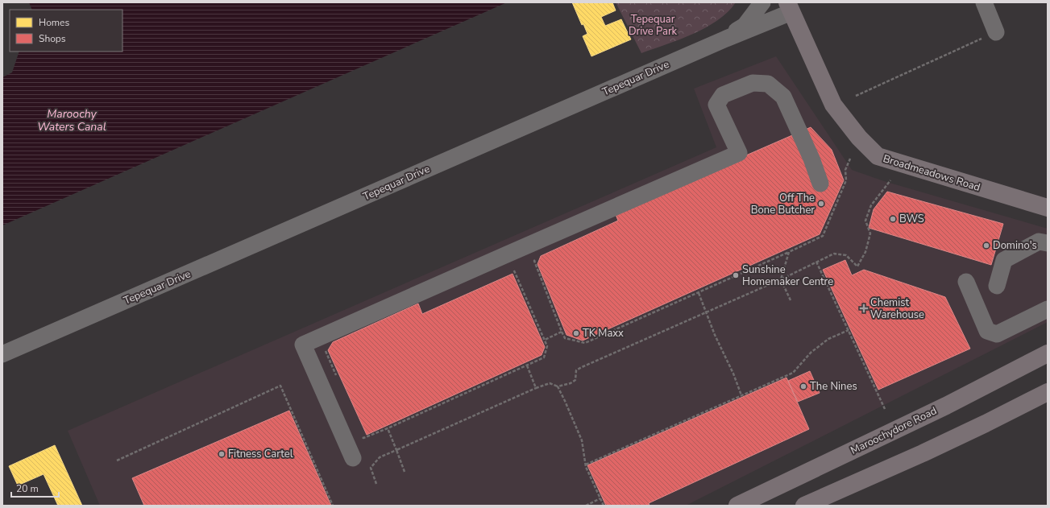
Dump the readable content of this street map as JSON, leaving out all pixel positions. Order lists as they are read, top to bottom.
{
  "streets": {
    "main road": ["Broadmeadows Road", "Maroochydore Road"],
    "street": ["Tepequar Drive"]
  },
  "crossings": [
    ["Tepequar Drive", "Broadmeadows Road"]
  ],
  "water": ["Maroochy Waters Canal"],
  "parks": ["Tepequar Drive Park"],
  "places": {
    "other": [
      "Off The Bone Butcher",
      "BWS",
      "Domino's",
      "Sunshine Homemaker Centre",
      "TK Maxx",
      "The Nines",
      "Fitness Cartel"
    ],
    "health": ["Chemist Warehouse"]
  },
  "legend": ["Homes", "Shops"],
  "scale_bar": "20 m"
}
